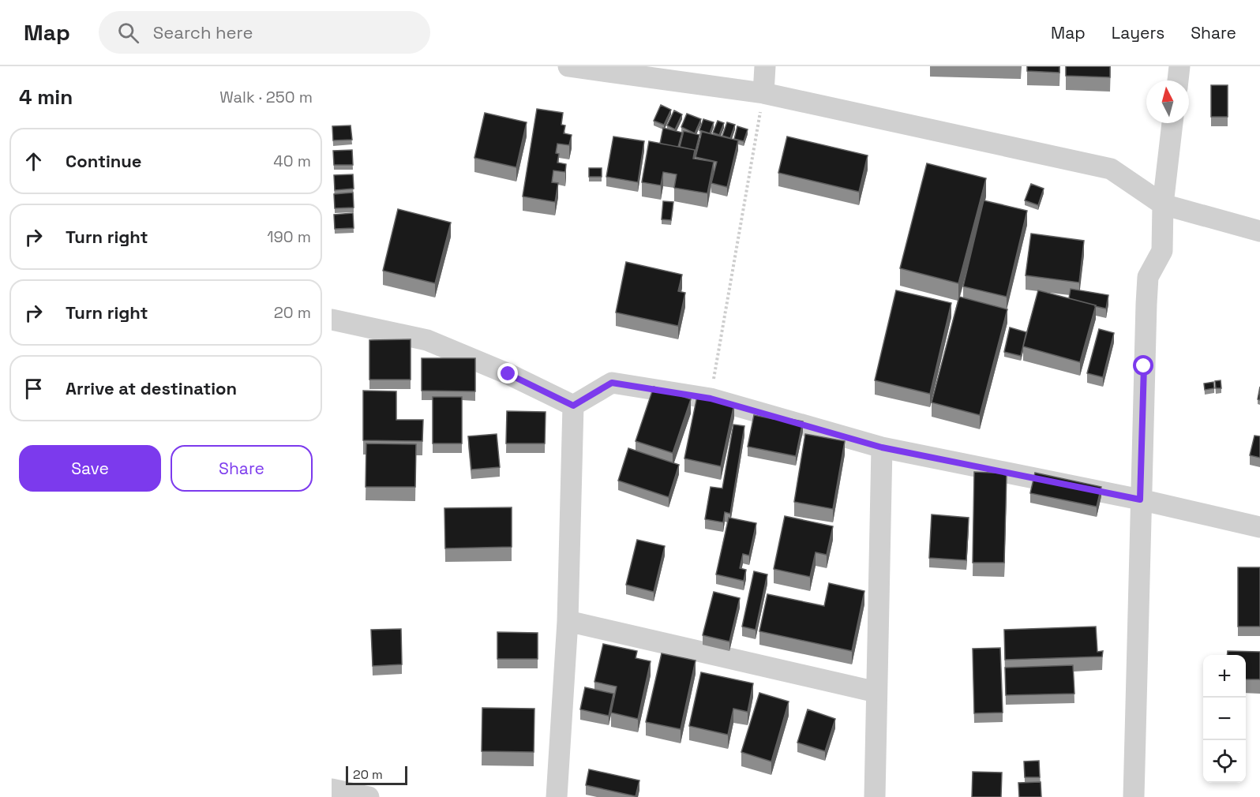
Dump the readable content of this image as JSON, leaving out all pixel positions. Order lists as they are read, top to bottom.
{
  "scale_bar": "20 m",
  "north": "top",
  "page": {
    "header": "Map",
    "search": "Search here",
    "nav": ["Map", "Layers", "Share"],
    "heading": ["4 min", "Walk · 250 m"],
    "list": [
      ["Continue", "40 m"],
      ["Turn right", "190 m"],
      ["Turn right", "20 m"],
      "Arrive at destination"
    ],
    "buttons": ["Save", "Share"],
    "map_buttons": ["+", "−"],
    "scale": "20 m"
  }
}
